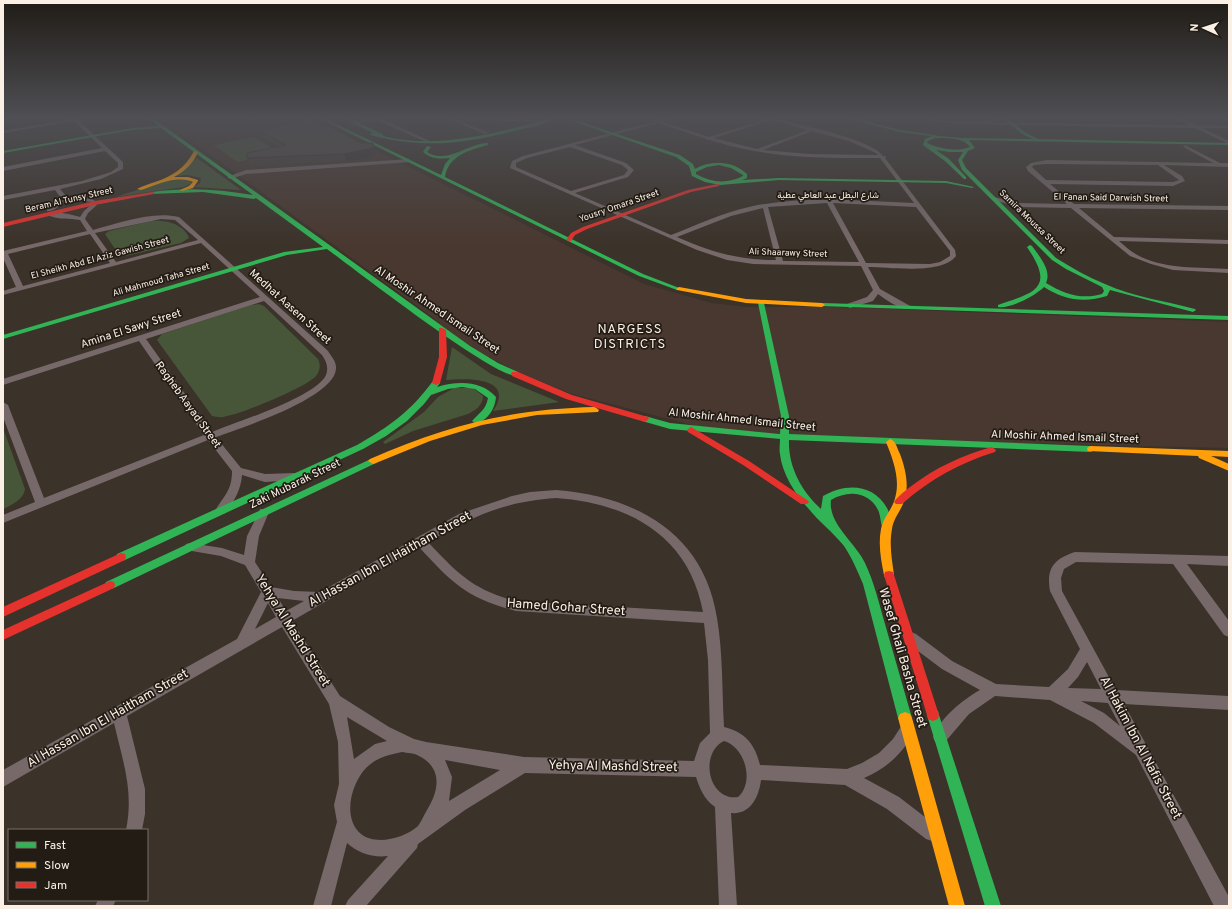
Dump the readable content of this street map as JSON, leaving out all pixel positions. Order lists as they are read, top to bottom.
{
  "streets": {
    "street": [
      "شارع البطل عبد العاطي عطية",
      "El Fanan Said Darwish Street",
      "Beram Al Tunsy Street",
      "Yousry Omara Street",
      "Samira Moussa Street",
      "Ali Shaarawy Street",
      "El Sheikh Abd El Aziz Gawish Street",
      "Ali Mahmoud Taha Street",
      "Medhat Aasem Street",
      "Al Moshir Ahmed Ismail Street",
      "Amina El Sawy Street",
      "Ragheb Aayad Street",
      "Zaki Mubarak Street",
      "Al Hassan Ibn El Haitham Street",
      "Hamed Gohar Street",
      "Yehya Al Mashd Street",
      "Wasef Ghali Basha Street",
      "Al Hakim Ibn Al Nafis Street"
    ]
  },
  "crossings": [
    ["شارع البطل عبد العاطي عطية", "Ali Shaarawy Street"],
    ["El Fanan Said Darwish Street", "Samira Moussa Street"],
    ["Beram Al Tunsy Street", "Al Moshir Ahmed Ismail Street"],
    ["Yousry Omara Street", "Ali Shaarawy Street"],
    ["El Sheikh Abd El Aziz Gawish Street", "Medhat Aasem Street"],
    ["Ali Mahmoud Taha Street", "Medhat Aasem Street"],
    ["Ali Mahmoud Taha Street", "Al Moshir Ahmed Ismail Street"],
    ["Medhat Aasem Street", "Amina El Sawy Street"],
    ["Medhat Aasem Street", "Ragheb Aayad Street"],
    ["Al Moshir Ahmed Ismail Street", "Zaki Mubarak Street"],
    ["Al Moshir Ahmed Ismail Street", "Wasef Ghali Basha Street"],
    ["Amina El Sawy Street", "Ragheb Aayad Street"],
    ["Zaki Mubarak Street", "Yehya Al Mashd Street"],
    ["Al Hassan Ibn El Haitham Street", "Hamed Gohar Street"],
    ["Al Hassan Ibn El Haitham Street", "Yehya Al Mashd Street"]
  ],
  "districts": ["NARGESS DISTRICTS"],
  "legend": ["Fast", "Slow", "Jam"],
  "north": "left"
}
